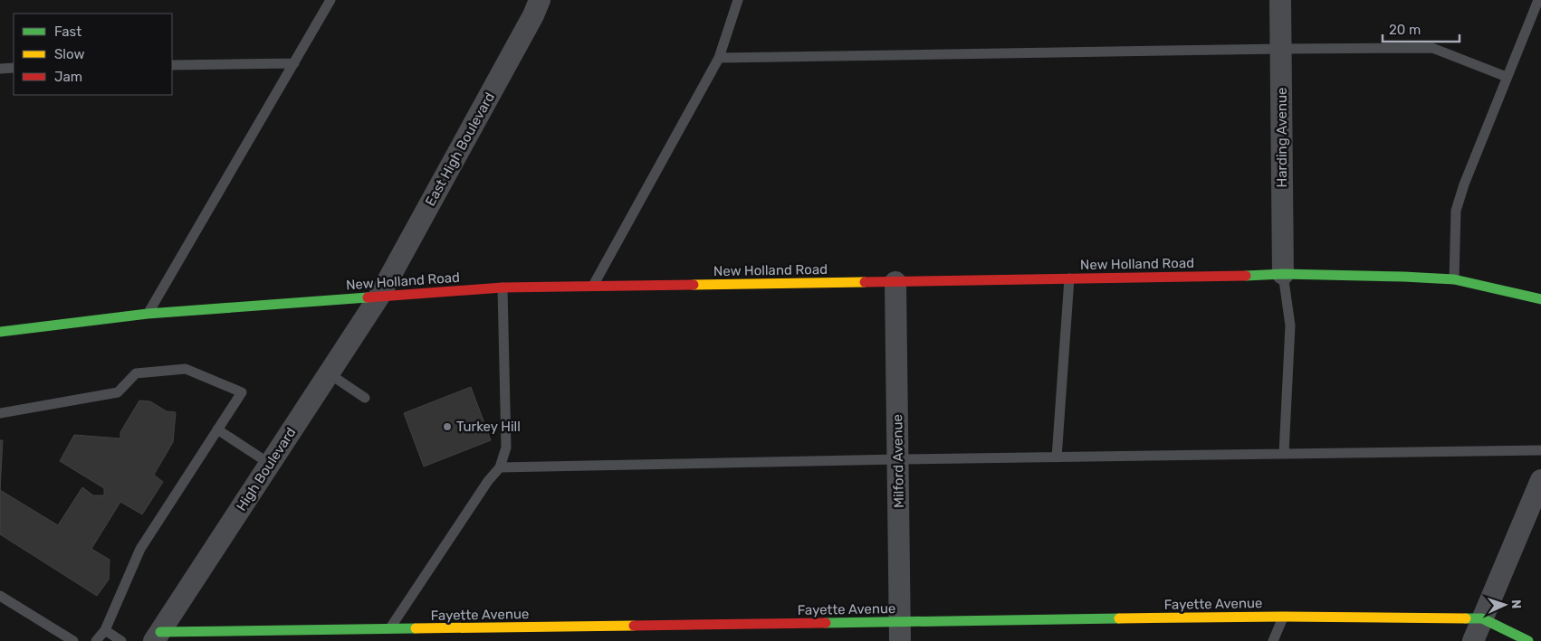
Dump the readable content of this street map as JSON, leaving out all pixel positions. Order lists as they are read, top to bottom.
{
  "streets": {
    "main road": ["New Holland Road", "Fayette Avenue"],
    "street": [
      "Harding Avenue",
      "East High Boulevard",
      "Milford Avenue",
      "High Boulevard"
    ]
  },
  "crossings": [
    ["Harding Avenue", "New Holland Road"],
    ["East High Boulevard", "New Holland Road"],
    ["East High Boulevard", "High Boulevard"],
    ["New Holland Road", "Milford Avenue"],
    ["New Holland Road", "High Boulevard"],
    ["Milford Avenue", "Fayette Avenue"],
    ["High Boulevard", "Fayette Avenue"]
  ],
  "places": ["Turkey Hill"],
  "legend": ["Fast", "Slow", "Jam"],
  "scale_bar": "20 m",
  "north": "right"
}
